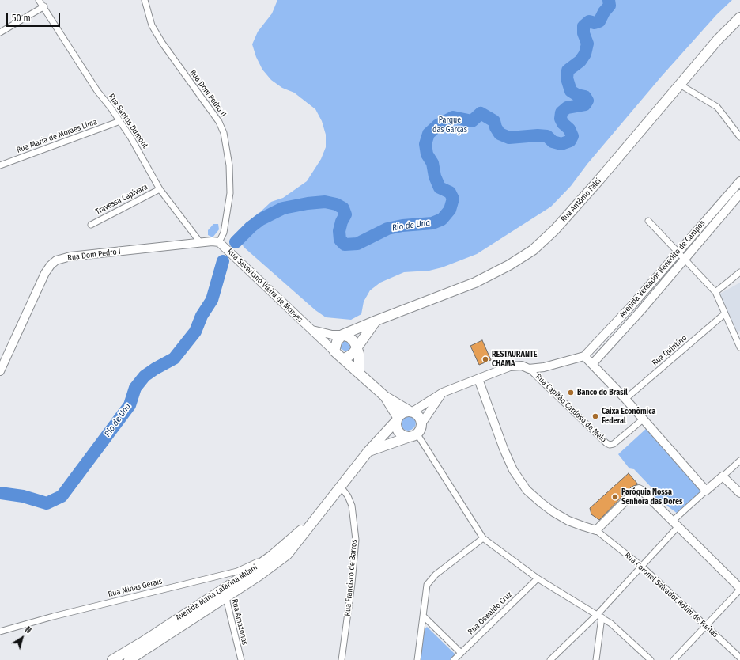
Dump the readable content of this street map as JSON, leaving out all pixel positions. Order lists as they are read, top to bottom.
{
  "streets": {
    "main road": [
      "Rua Antônio Falci",
      "Rua Dom Pedro I",
      "Avenida Vereador Benedito de Campos",
      "Rua Severiano Vieira de Moraes",
      "Avenida Maria Lafarina Milani",
      "Rua Coronel Salvador Rolim de Freitas"
    ],
    "street": [
      "Rua Dom Pedro II",
      "Rua Santos Dumont",
      "Rua Maria de Moraes Lima",
      "Travessa Capivara",
      "Rua Quintino",
      "Rua Capitão Cardoso de Melo",
      "Rua Francisco de Barros",
      "Rua Minas Gerais",
      "Rua Oswaldo Cruz",
      "Rua Amazonas"
    ]
  },
  "crossings": [
    ["Rua Dom Pedro II", "Rua Dom Pedro I"],
    ["Rua Dom Pedro II", "Rua Severiano Vieira de Moraes"],
    ["Rua Santos Dumont", "Rua Maria de Moraes Lima"],
    ["Rua Santos Dumont", "Travessa Capivara"],
    ["Rua Santos Dumont", "Rua Dom Pedro I"],
    ["Rua Antônio Falci", "Rua Severiano Vieira de Moraes"],
    ["Rua Dom Pedro I", "Rua Severiano Vieira de Moraes"],
    ["Rua Francisco de Barros", "Avenida Maria Lafarina Milani"],
    ["Rua Minas Gerais", "Avenida Maria Lafarina Milani"],
    ["Avenida Maria Lafarina Milani", "Rua Amazonas"]
  ],
  "water": ["Rio de Una"],
  "parks": ["Parque das Garças"],
  "places": [
    "RESTAURANTE CHAMA",
    "Banco do Brasil",
    "Caixa Econômica Federal",
    "Paróquia Nossa Senhora das Dores"
  ],
  "scale_bar": "50 m",
  "north": "top right"
}
